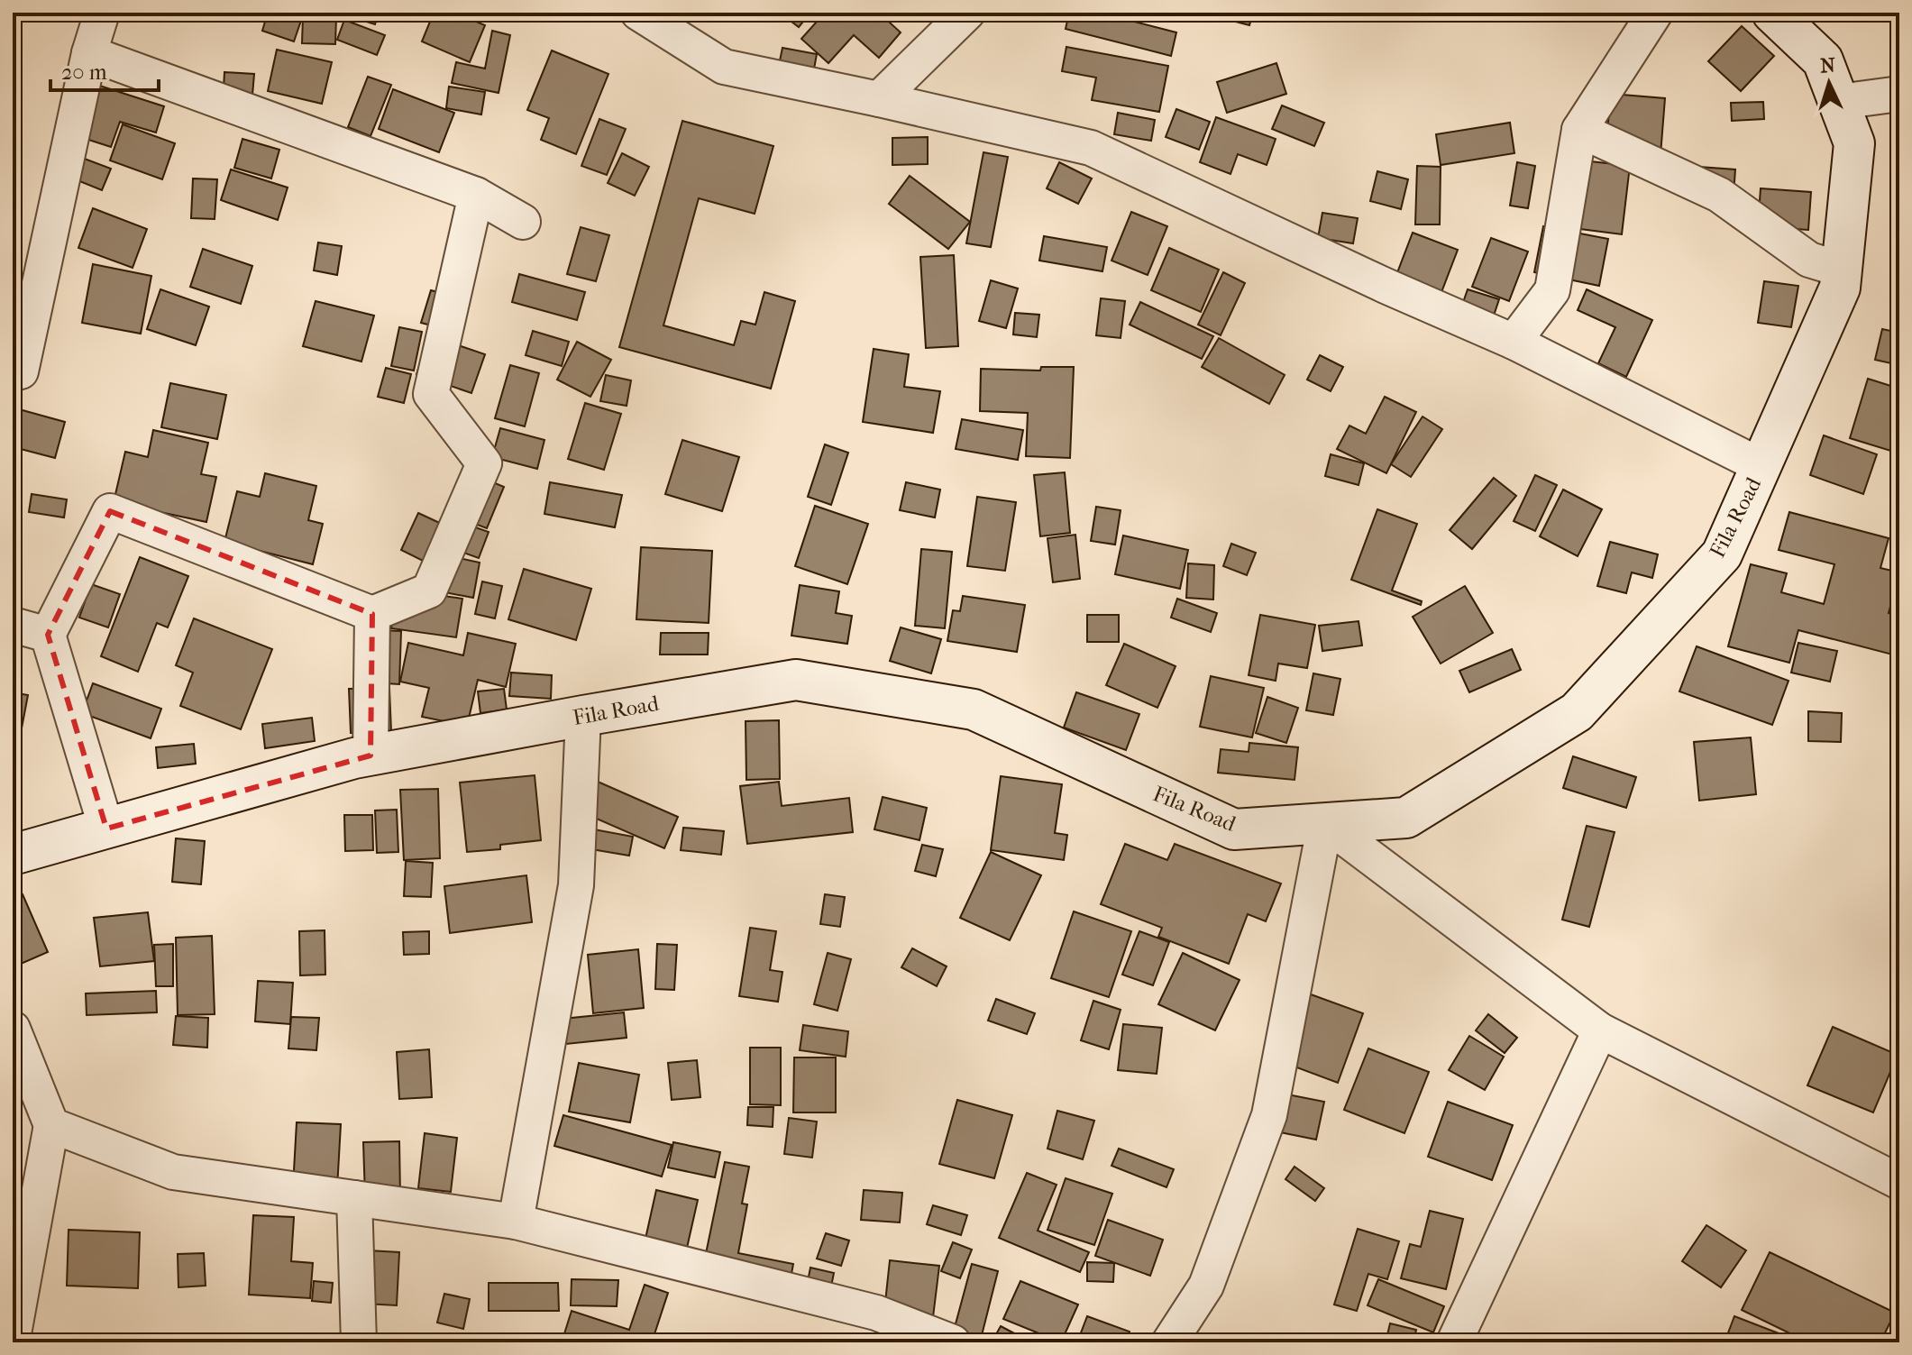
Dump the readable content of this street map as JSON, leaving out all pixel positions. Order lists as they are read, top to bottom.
{
  "streets": {
    "street": ["Fila Road"]
  },
  "scale_bar": "20 m",
  "north": "top"
}
